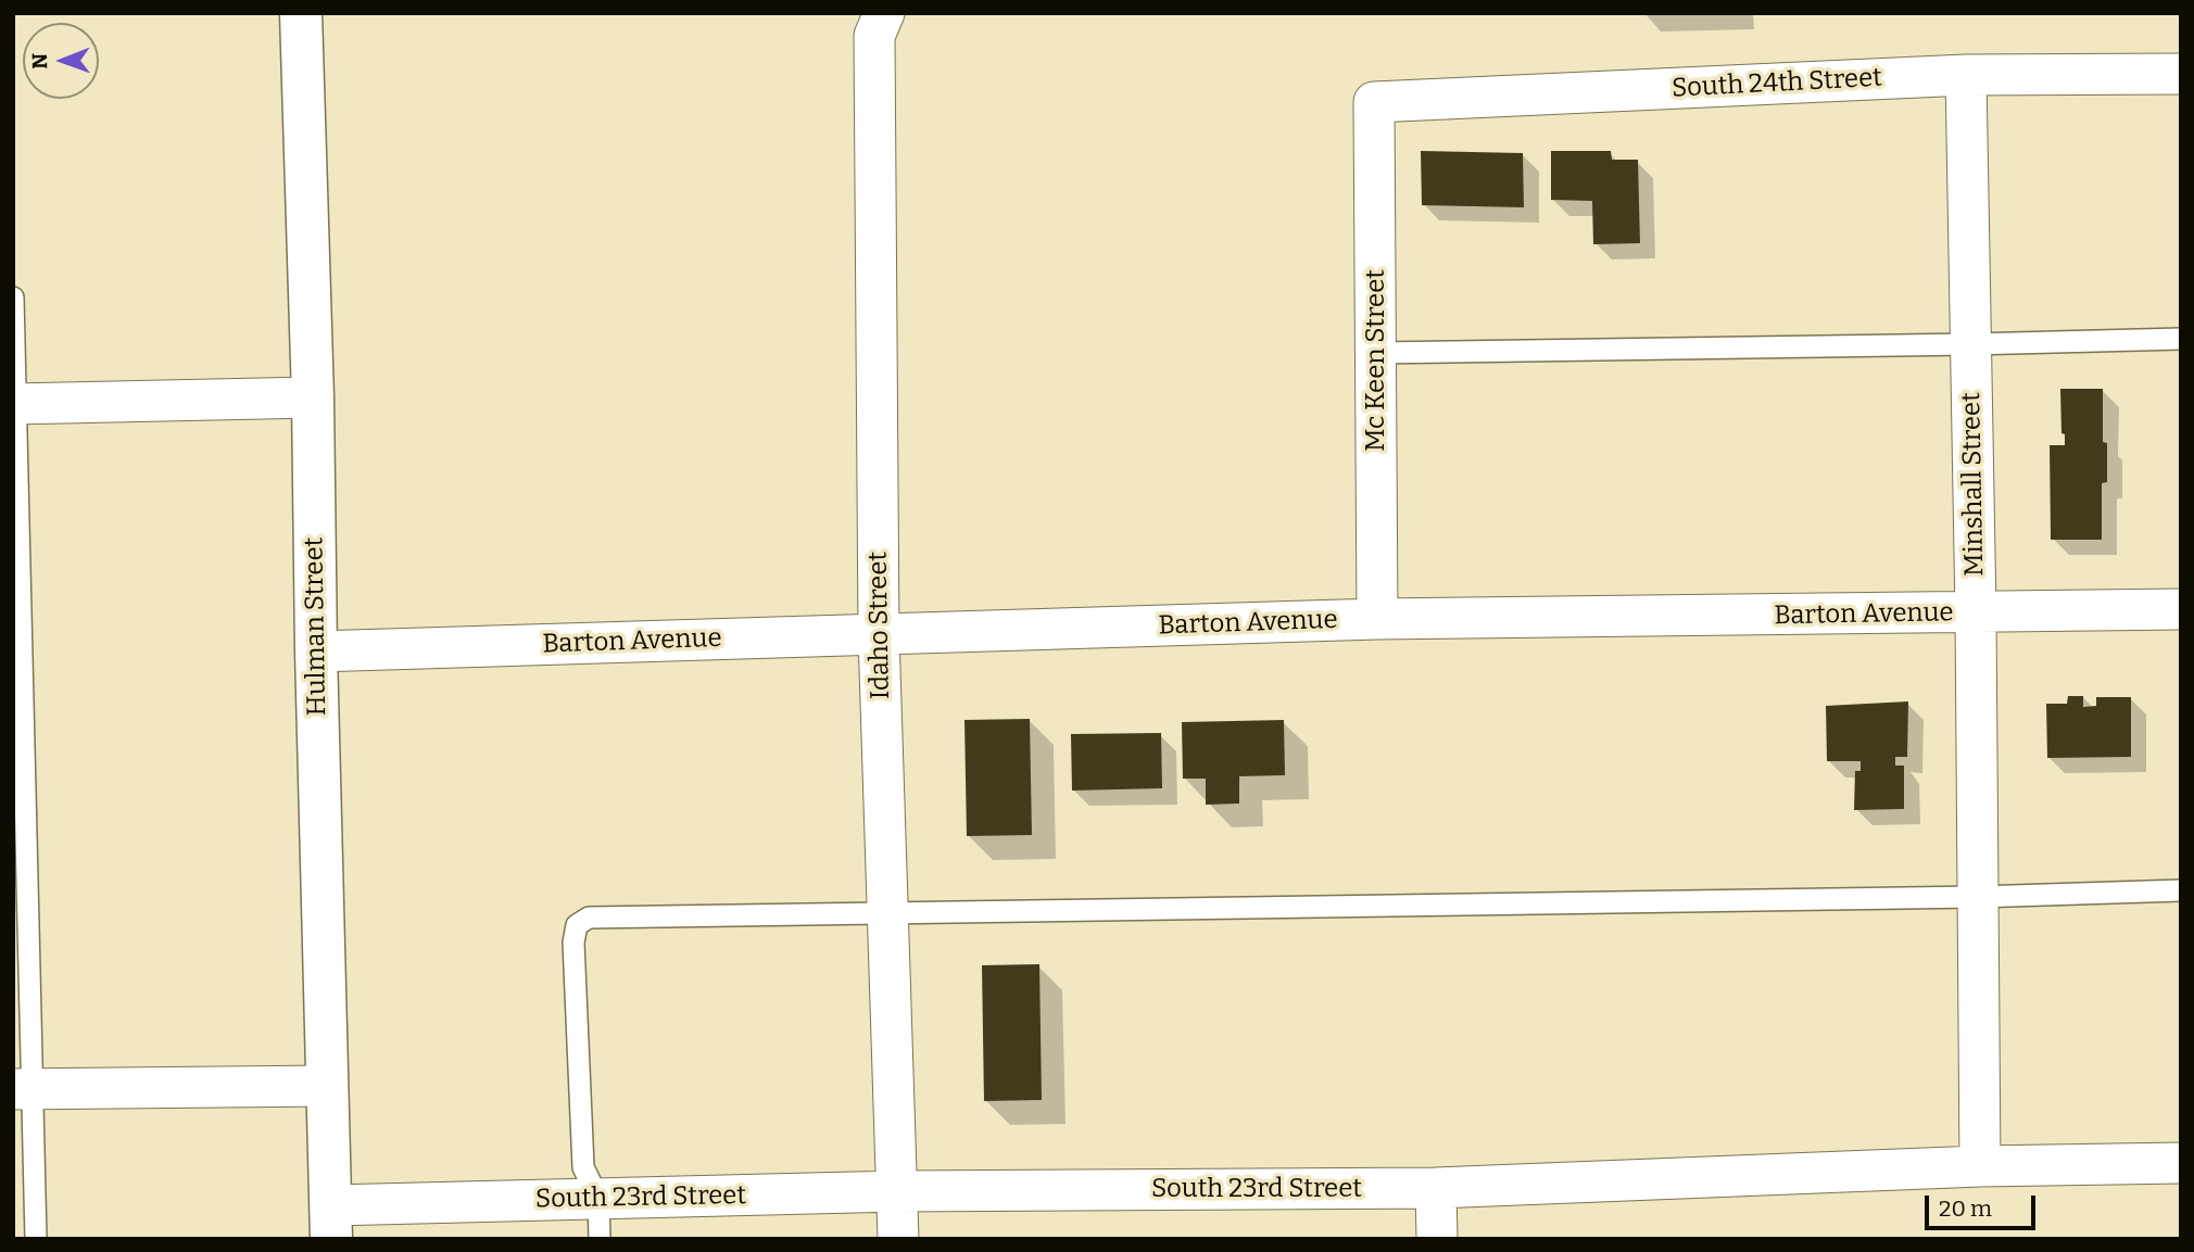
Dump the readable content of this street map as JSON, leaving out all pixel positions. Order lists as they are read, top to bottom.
{
  "streets": {
    "street": [
      "South 24th Street",
      "Mc Keen Street",
      "Minshall Street",
      "Barton Avenue",
      "Idaho Street",
      "Hulman Street",
      "South 23rd Street"
    ]
  },
  "crossings": [
    ["South 24th Street", "Mc Keen Street"],
    ["South 24th Street", "Minshall Street"],
    ["Mc Keen Street", "Barton Avenue"],
    ["Minshall Street", "Barton Avenue"],
    ["Minshall Street", "South 23rd Street"],
    ["Barton Avenue", "Idaho Street"],
    ["Barton Avenue", "Hulman Street"],
    ["Idaho Street", "South 23rd Street"],
    ["Hulman Street", "South 23rd Street"]
  ],
  "scale_bar": "20 m",
  "north": "left"
}
